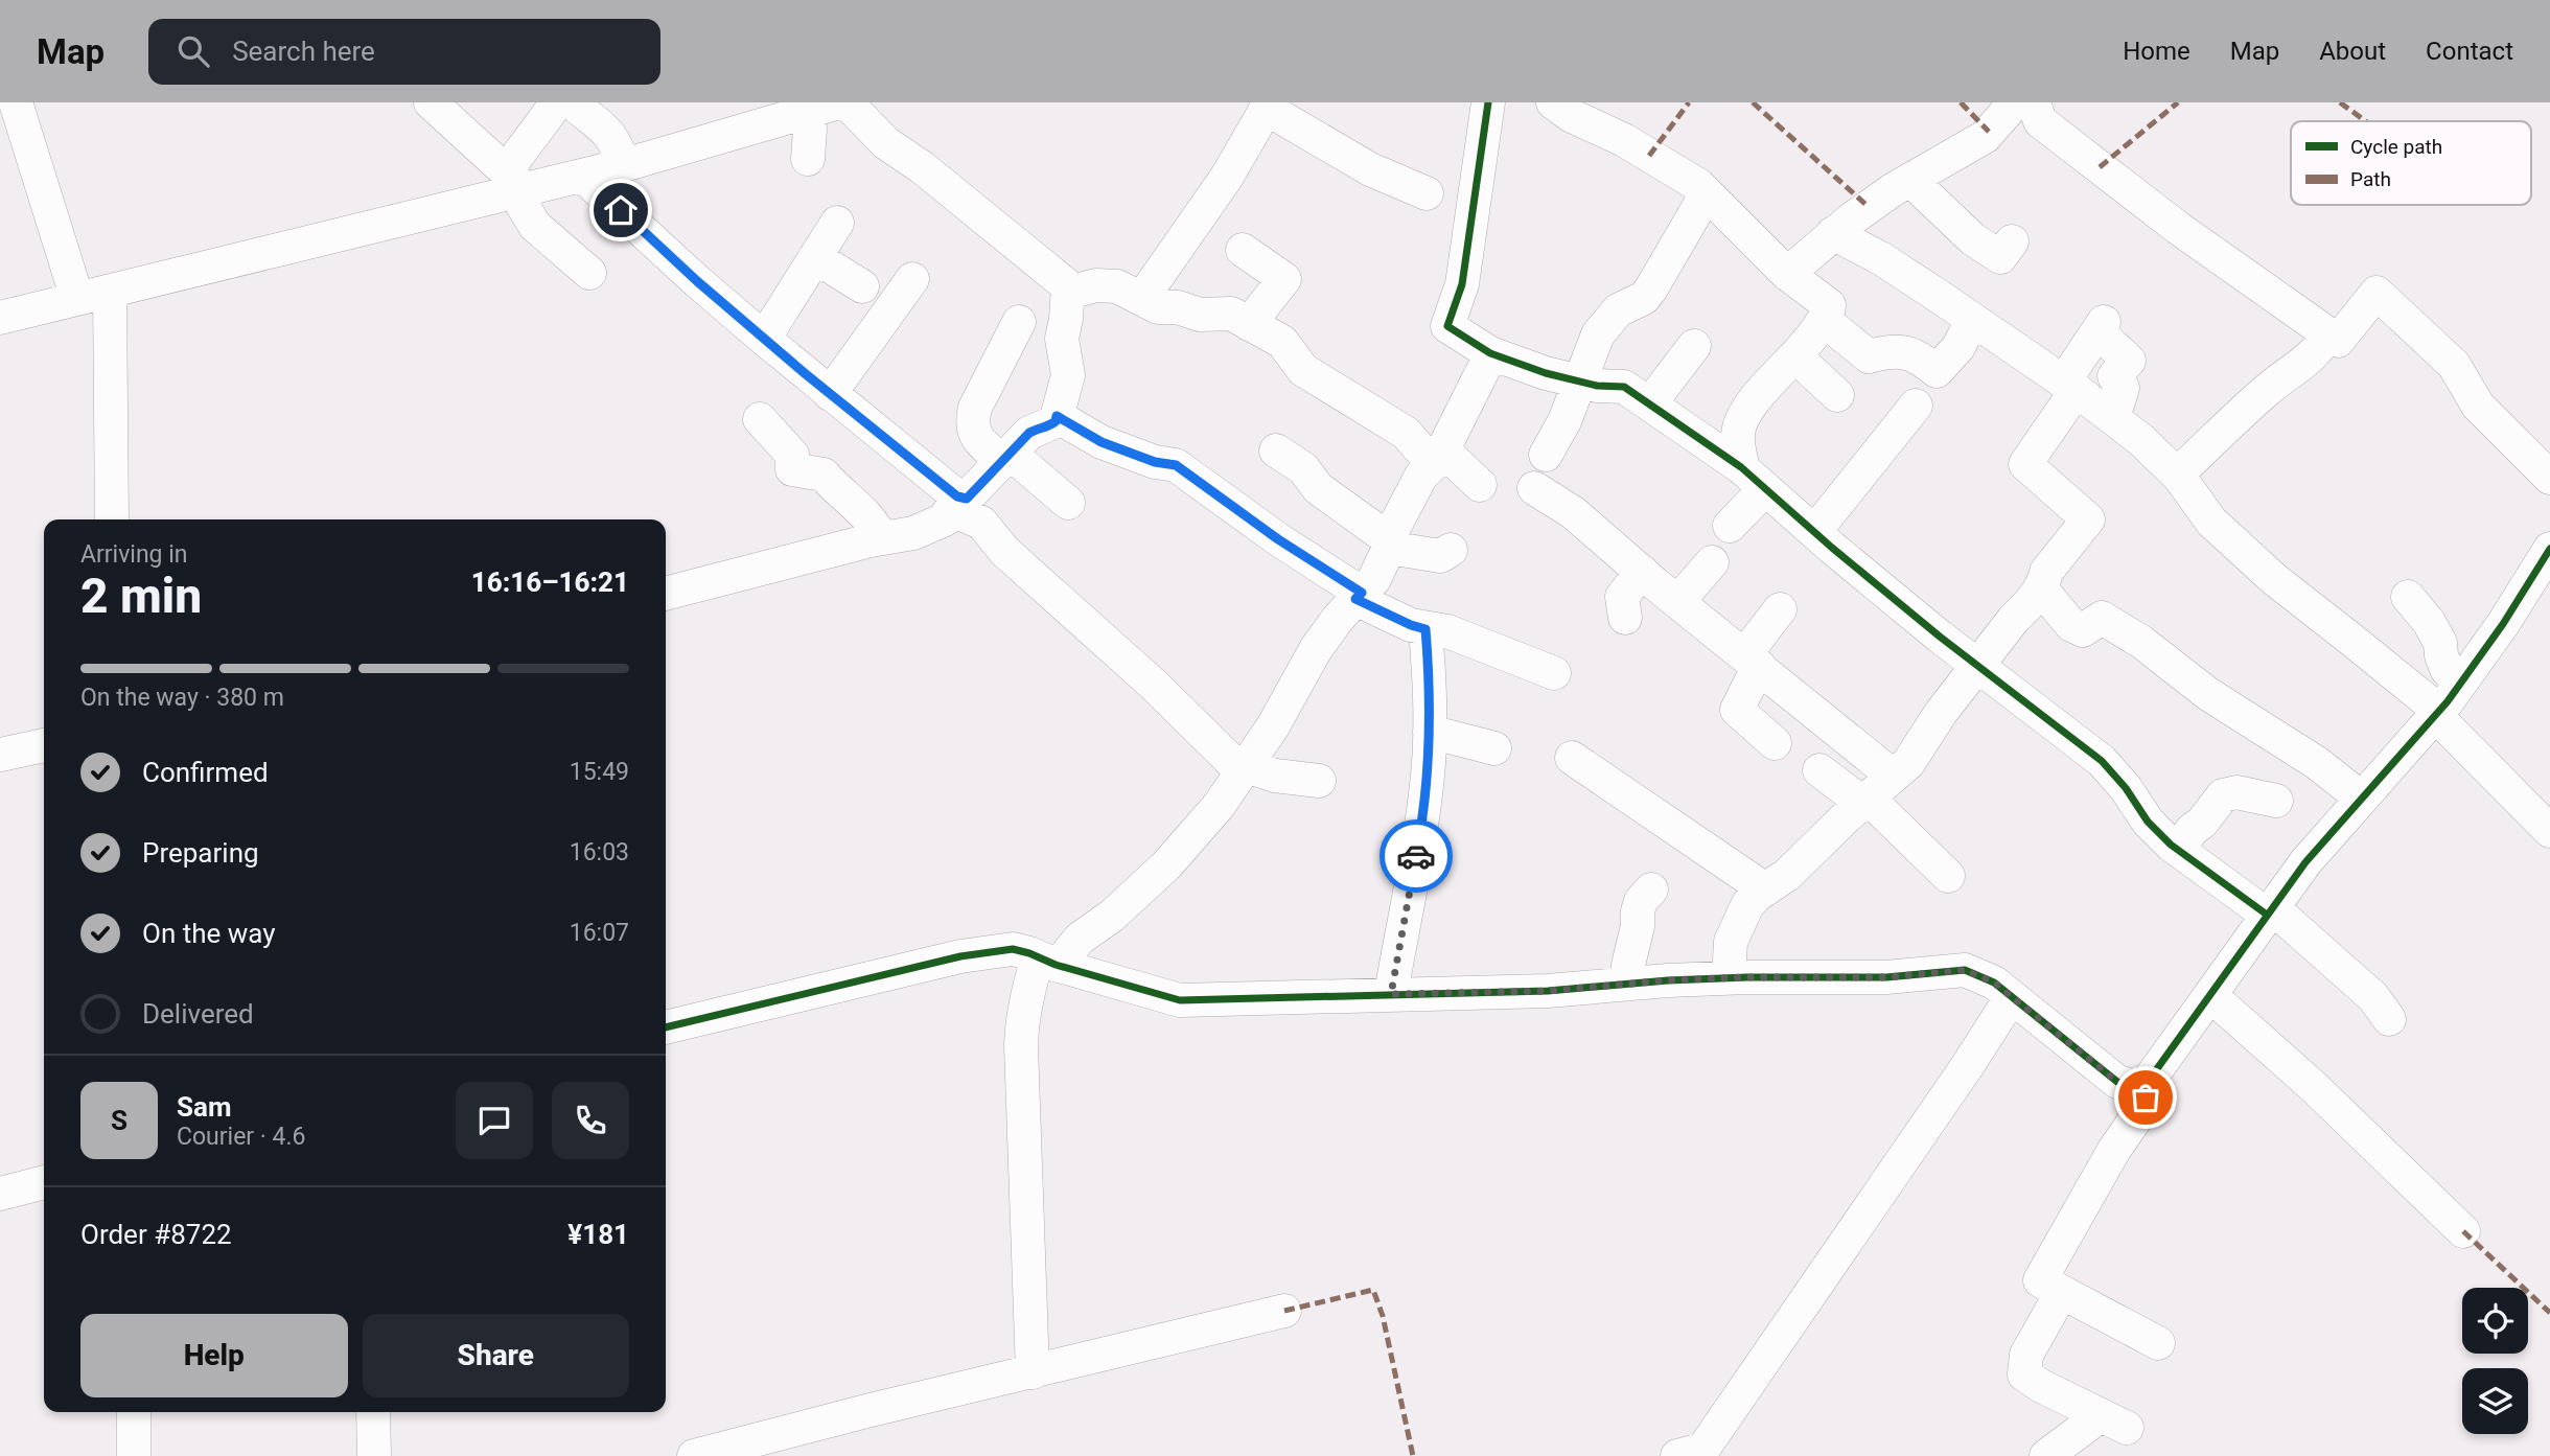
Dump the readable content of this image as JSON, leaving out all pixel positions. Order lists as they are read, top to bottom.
{
  "legend": ["Cycle path", "Path"],
  "page": {
    "header": "Map",
    "search": "Search here",
    "nav": [
      "Home",
      "Map",
      "About",
      "Contact"
    ],
    "heading": ["2 min", "Arriving in", "16:16–16:21"],
    "panel": [
      "Sam",
      "Courier · 4.6",
      "Order #8722",
      "¥181"
    ],
    "bar": "On the way · 380 m",
    "list": [
      ["Confirmed", "15:49"],
      ["Preparing", "16:03"],
      ["On the way", "16:07"],
      "Delivered"
    ],
    "round": "S",
    "buttons": ["Help", "Share"]
  }
}
